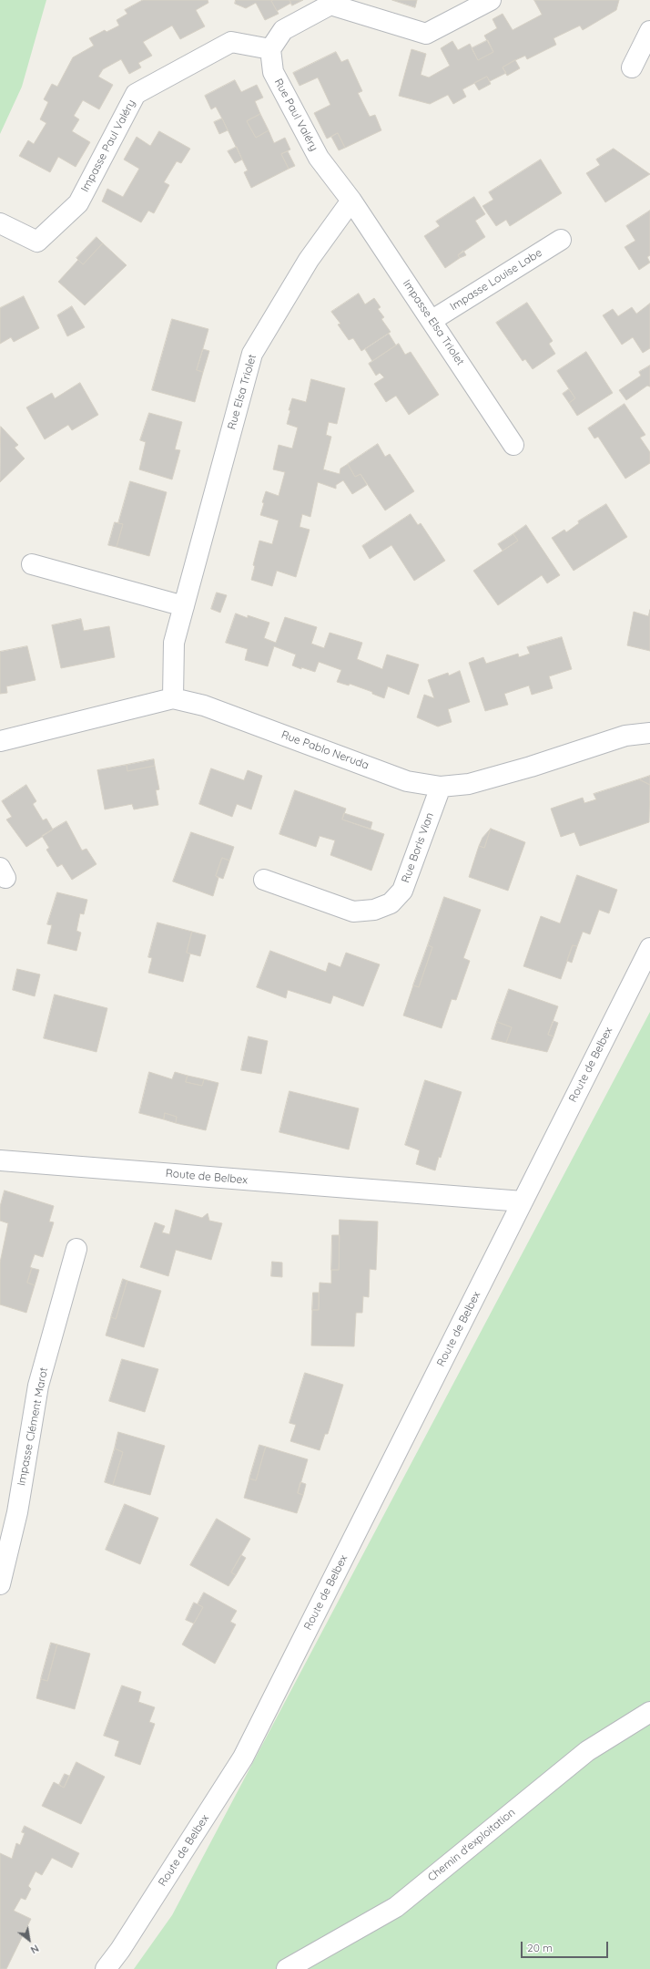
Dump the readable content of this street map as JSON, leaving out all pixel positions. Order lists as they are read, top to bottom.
{
  "streets": {
    "street": [
      "Rue Paul Valéry",
      "Impasse Paul Valéry",
      "Impasse Louise Labe",
      "Impasse Elsa Triolet",
      "Rue Elsa Triolet",
      "Rue Pablo Neruda",
      "Rue Boris Vian",
      "Route de Belbex",
      "Impasse Clément Marot",
      "Chemin d'exploitation"
    ]
  },
  "crossings": [
    ["Rue Paul Valéry", "Impasse Paul Valéry"],
    ["Rue Paul Valéry", "Impasse Elsa Triolet"],
    ["Rue Paul Valéry", "Rue Elsa Triolet"],
    ["Impasse Louise Labe", "Impasse Elsa Triolet"],
    ["Impasse Elsa Triolet", "Rue Elsa Triolet"],
    ["Rue Elsa Triolet", "Rue Pablo Neruda"],
    ["Rue Pablo Neruda", "Rue Boris Vian"]
  ],
  "scale_bar": "20 m",
  "north": "bottom right"
}
